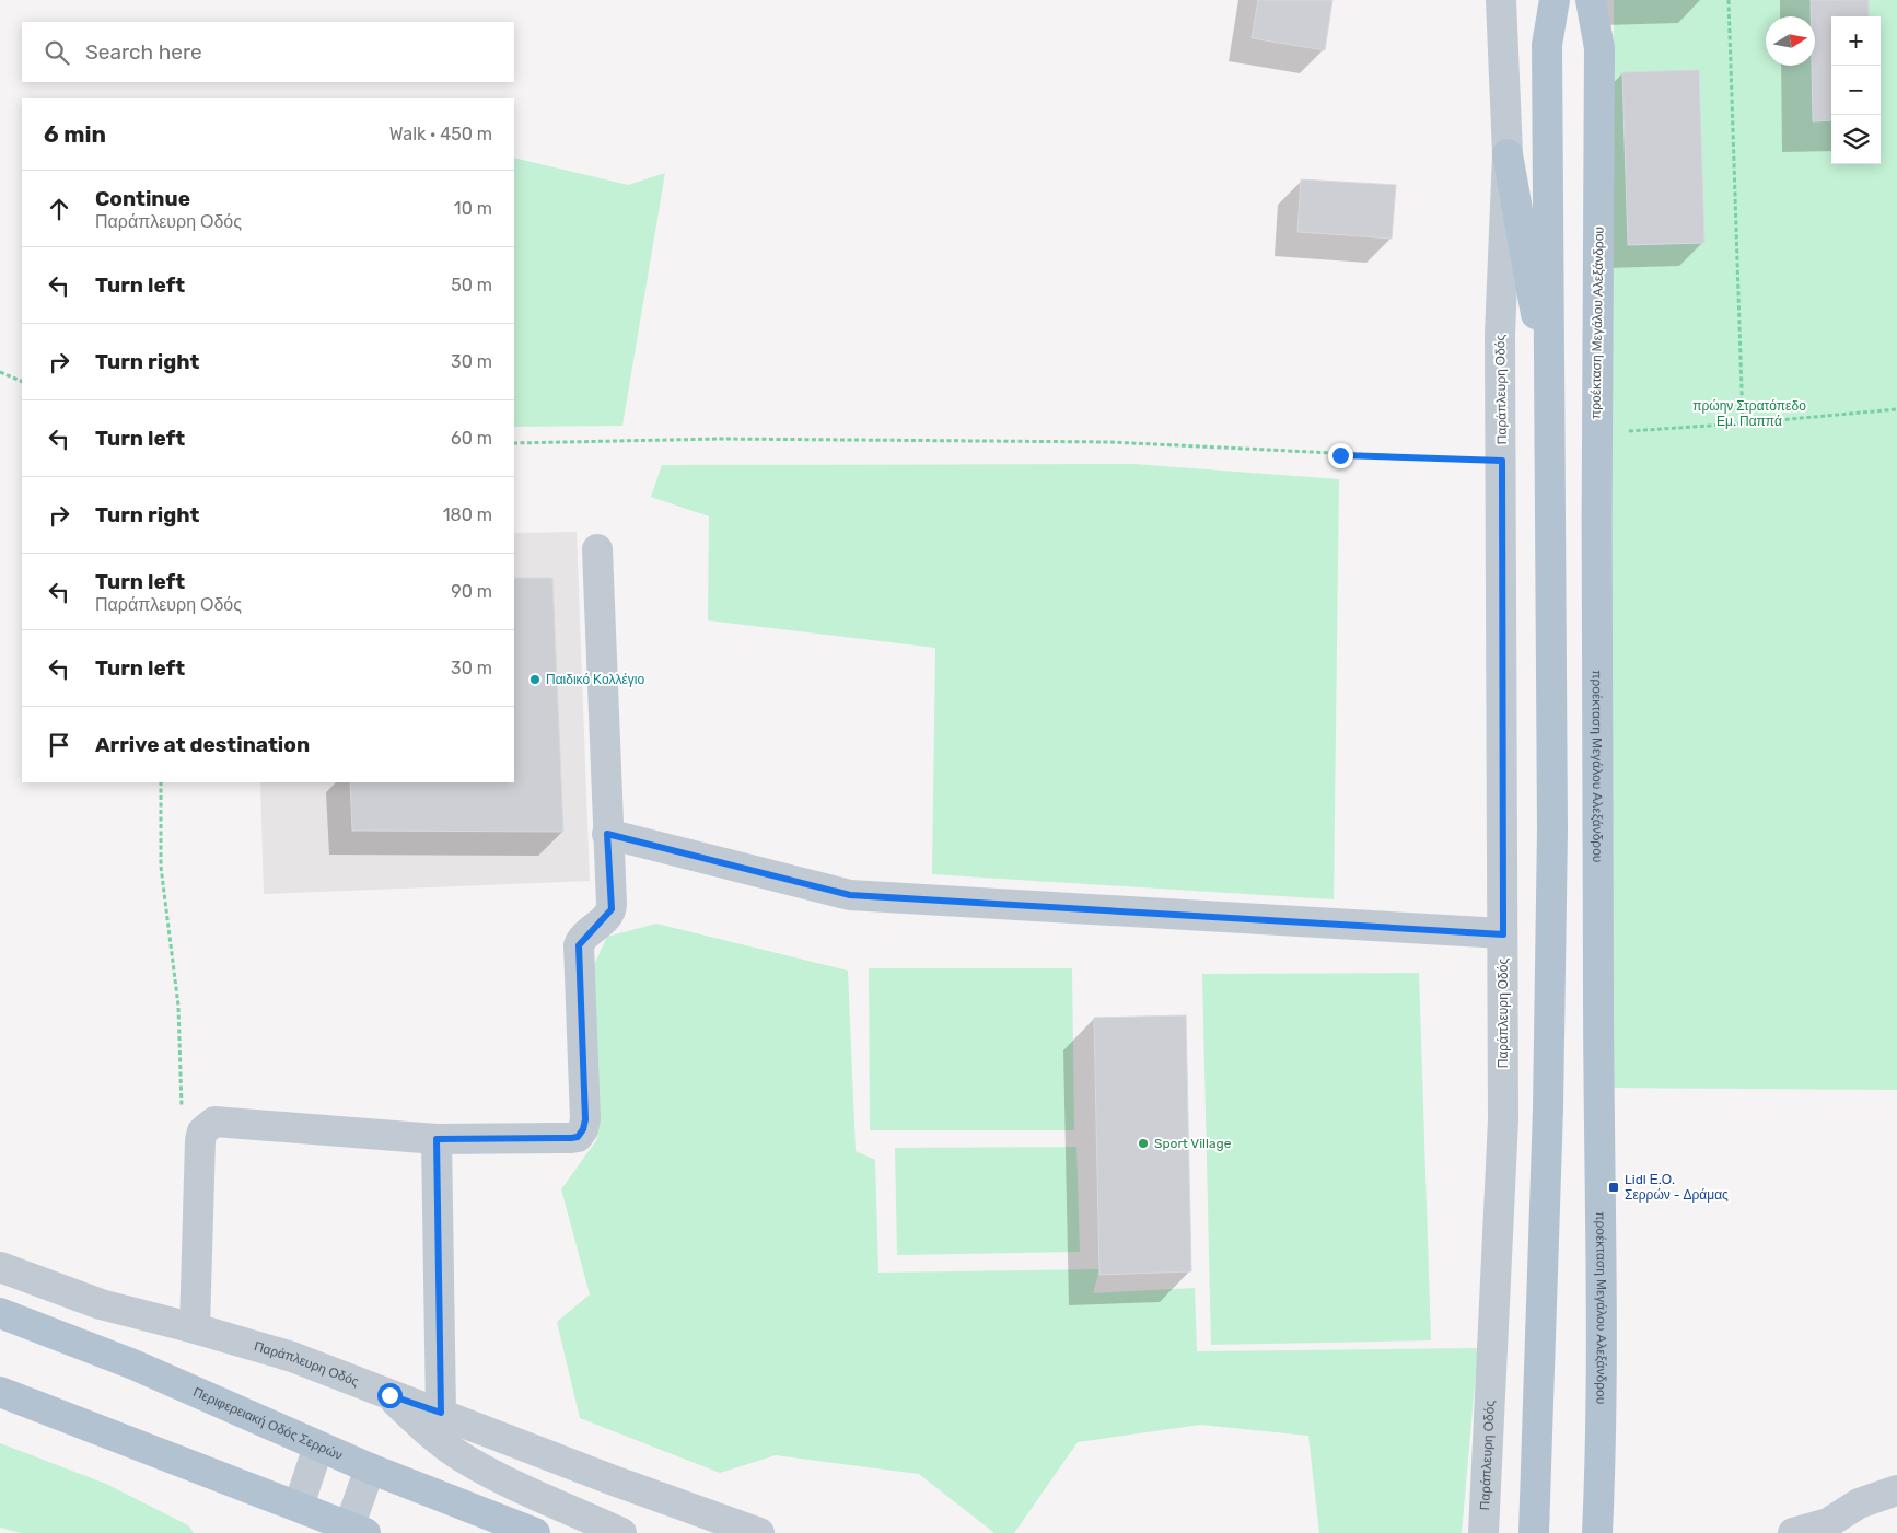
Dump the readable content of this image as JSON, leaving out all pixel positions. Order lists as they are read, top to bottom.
{
  "streets": {
    "main road": ["προέκταση Μεγάλου Αλεξάνδρου", "Περιφερειακή Οδός Σερρών"],
    "street": ["Παράπλευρη Οδός"]
  },
  "parks": ["πρώην Στρατόπεδο Εμ. Παππά"],
  "places": {
    "other": ["Παιδικό Κολλέγιο", "Sport Village"],
    "transit": ["Lidl Ε.Ο. Σερρών - Δράμας"]
  },
  "north": "right",
  "page": {
    "map_buttons": ["+", "−"],
    "search": "Search here",
    "heading": ["6 min", "Walk · 450 m"],
    "list": [
      ["Continue", "Παράπλευρη Οδός", "10 m"],
      ["Turn left", "50 m"],
      ["Turn right", "30 m"],
      ["Turn left", "60 m"],
      ["Turn right", "180 m"],
      ["Turn left", "Παράπλευρη Οδός", "90 m"],
      ["Turn left", "30 m"],
      "Arrive at destination"
    ]
  }
}
